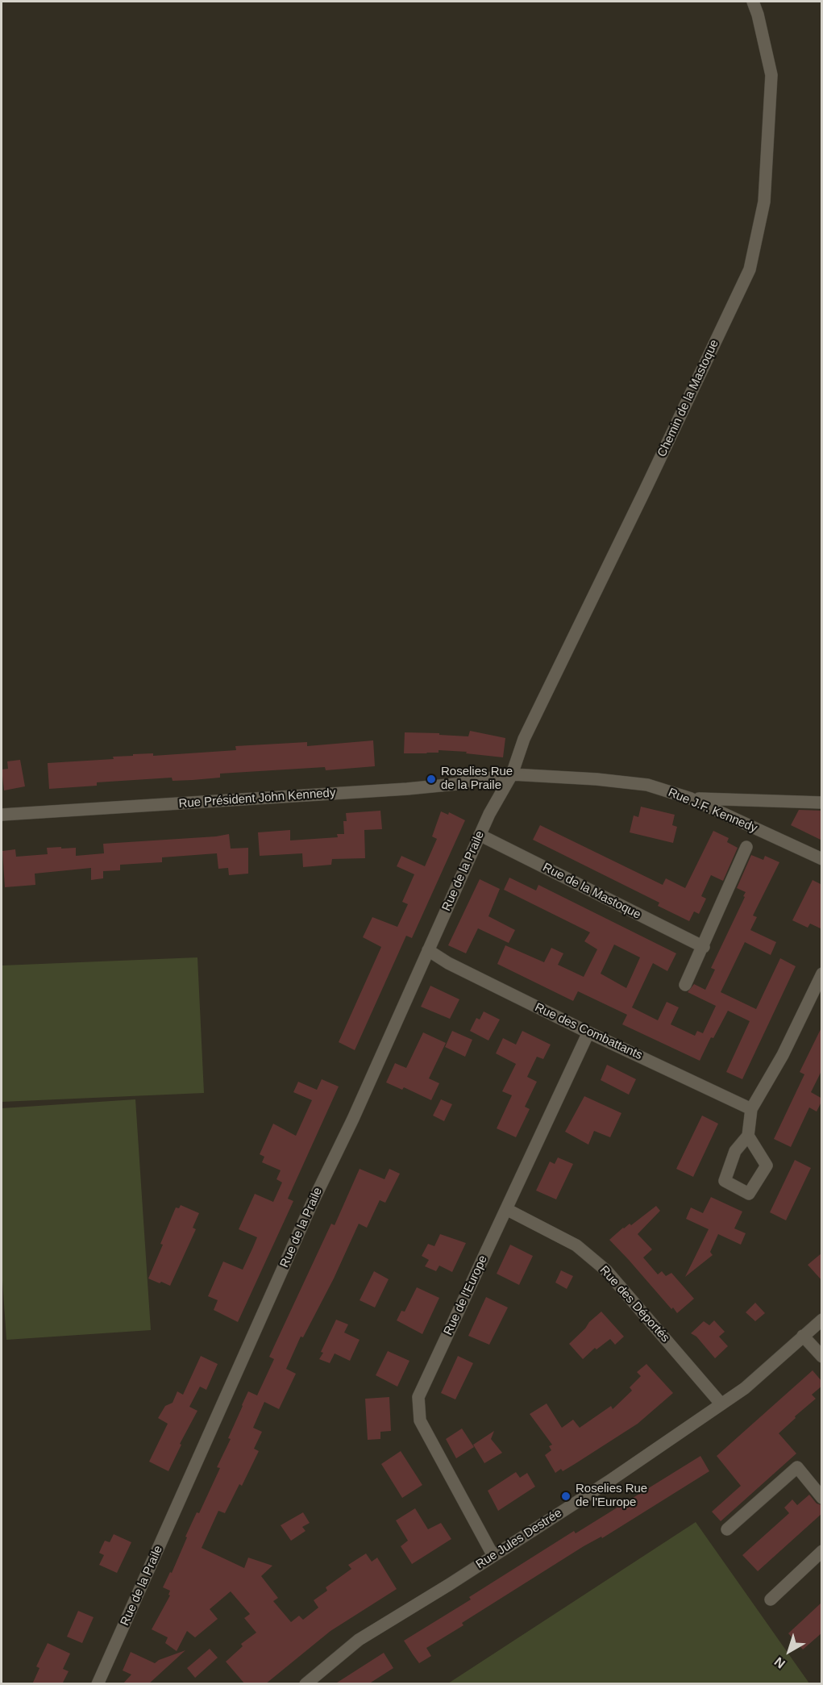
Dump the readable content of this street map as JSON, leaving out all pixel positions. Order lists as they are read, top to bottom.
{
  "streets": {
    "street": [
      "Chemin de la Mastoque",
      "Rue Président John Kennedy",
      "Rue J.F. Kennedy",
      "Rue de la Praile",
      "Rue de la Mastoque",
      "Rue des Combattants",
      "Rue de l'Europe",
      "Rue des Déportés",
      "Rue Jules Destrée"
    ]
  },
  "crossings": [
    ["Chemin de la Mastoque", "Rue Président John Kennedy"],
    ["Chemin de la Mastoque", "Rue J.F. Kennedy"],
    ["Chemin de la Mastoque", "Rue de la Praile"],
    ["Rue Président John Kennedy", "Rue J.F. Kennedy"],
    ["Rue Président John Kennedy", "Rue de la Praile"],
    ["Rue J.F. Kennedy", "Rue de la Praile"],
    ["Rue de la Praile", "Rue de la Mastoque"],
    ["Rue de la Praile", "Rue des Combattants"],
    ["Rue des Combattants", "Rue de l'Europe"],
    ["Rue de l'Europe", "Rue des Déportés"],
    ["Rue de l'Europe", "Rue Jules Destrée"],
    ["Rue des Déportés", "Rue Jules Destrée"]
  ],
  "places": ["Roselies Rue de la Praile", "Roselies Rue de l'Europe"],
  "north": "bottom left"
}
